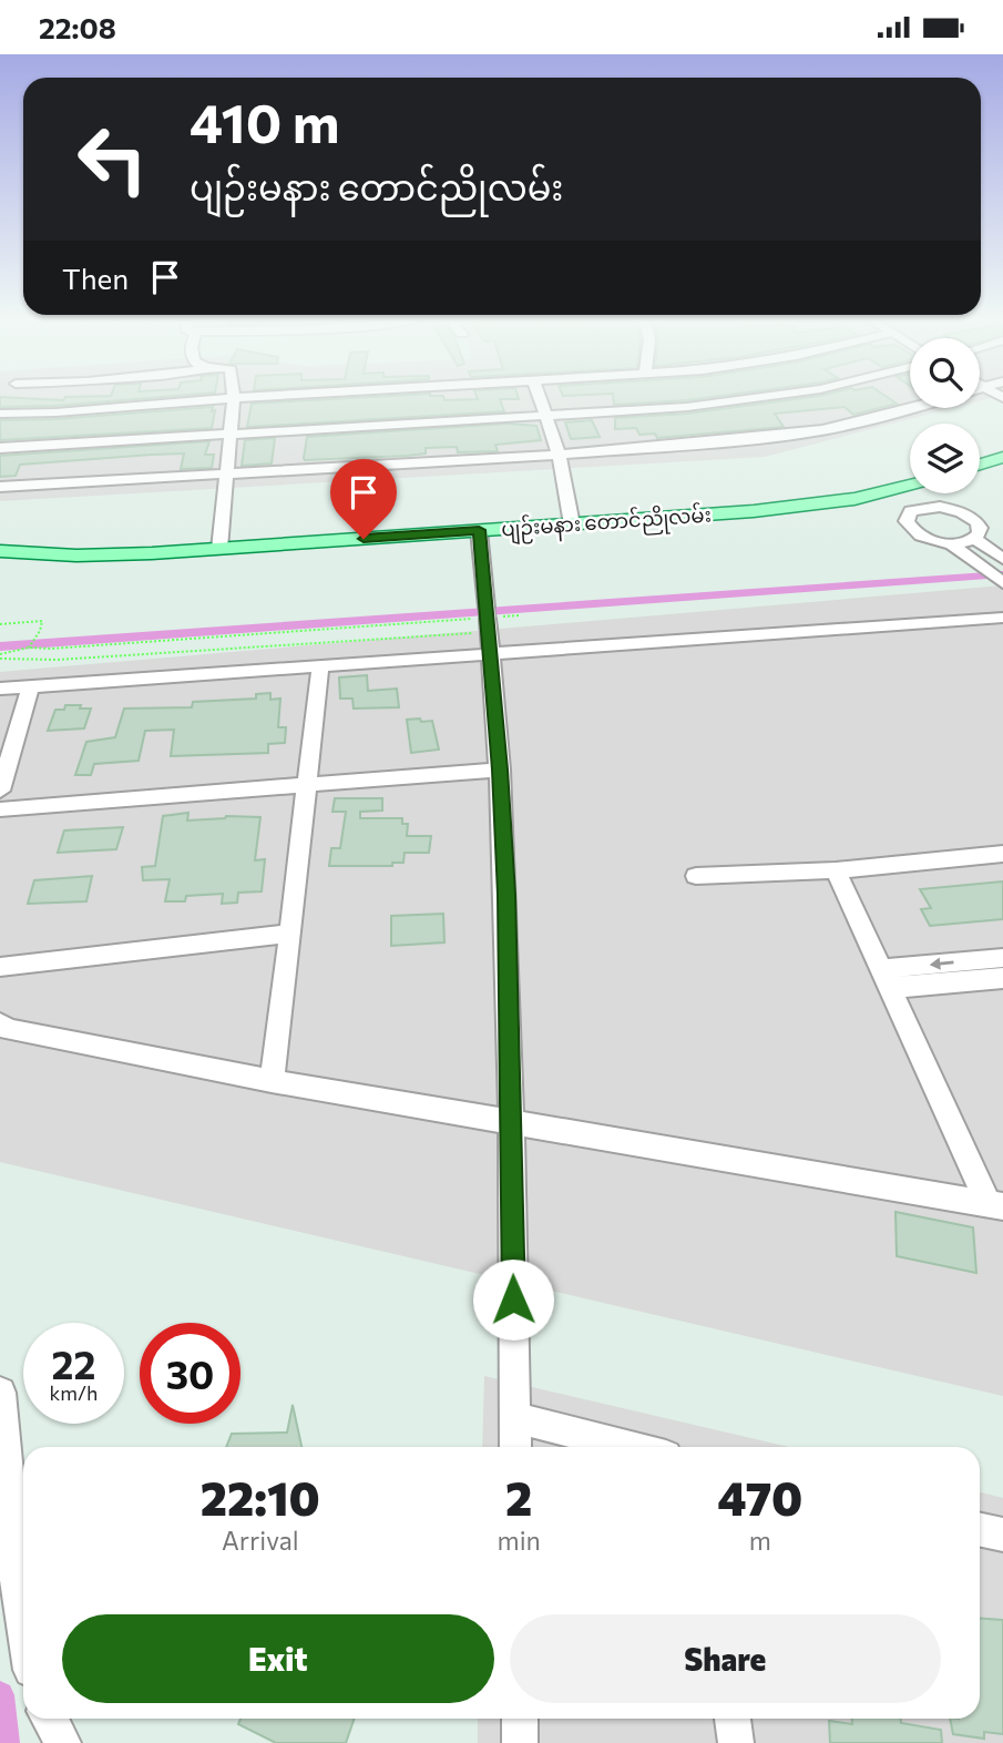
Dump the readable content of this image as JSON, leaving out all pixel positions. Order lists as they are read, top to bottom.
{
  "streets": {
    "main road": ["ပျဉ်းမနား တောင်ညိုလမ်း"]
  },
  "page": {
    "status": "22:08",
    "turn": ["410 m", "ပျဉ်းမနား တောင်ညိုလမ်း"],
    "then": "Then",
    "speed": "22 km/h",
    "limit": "30",
    "eta": [
      "22:10",
      "Arrival",
      "2",
      "min",
      "470",
      "m"
    ],
    "buttons": ["Exit", "Share"]
  }
}
